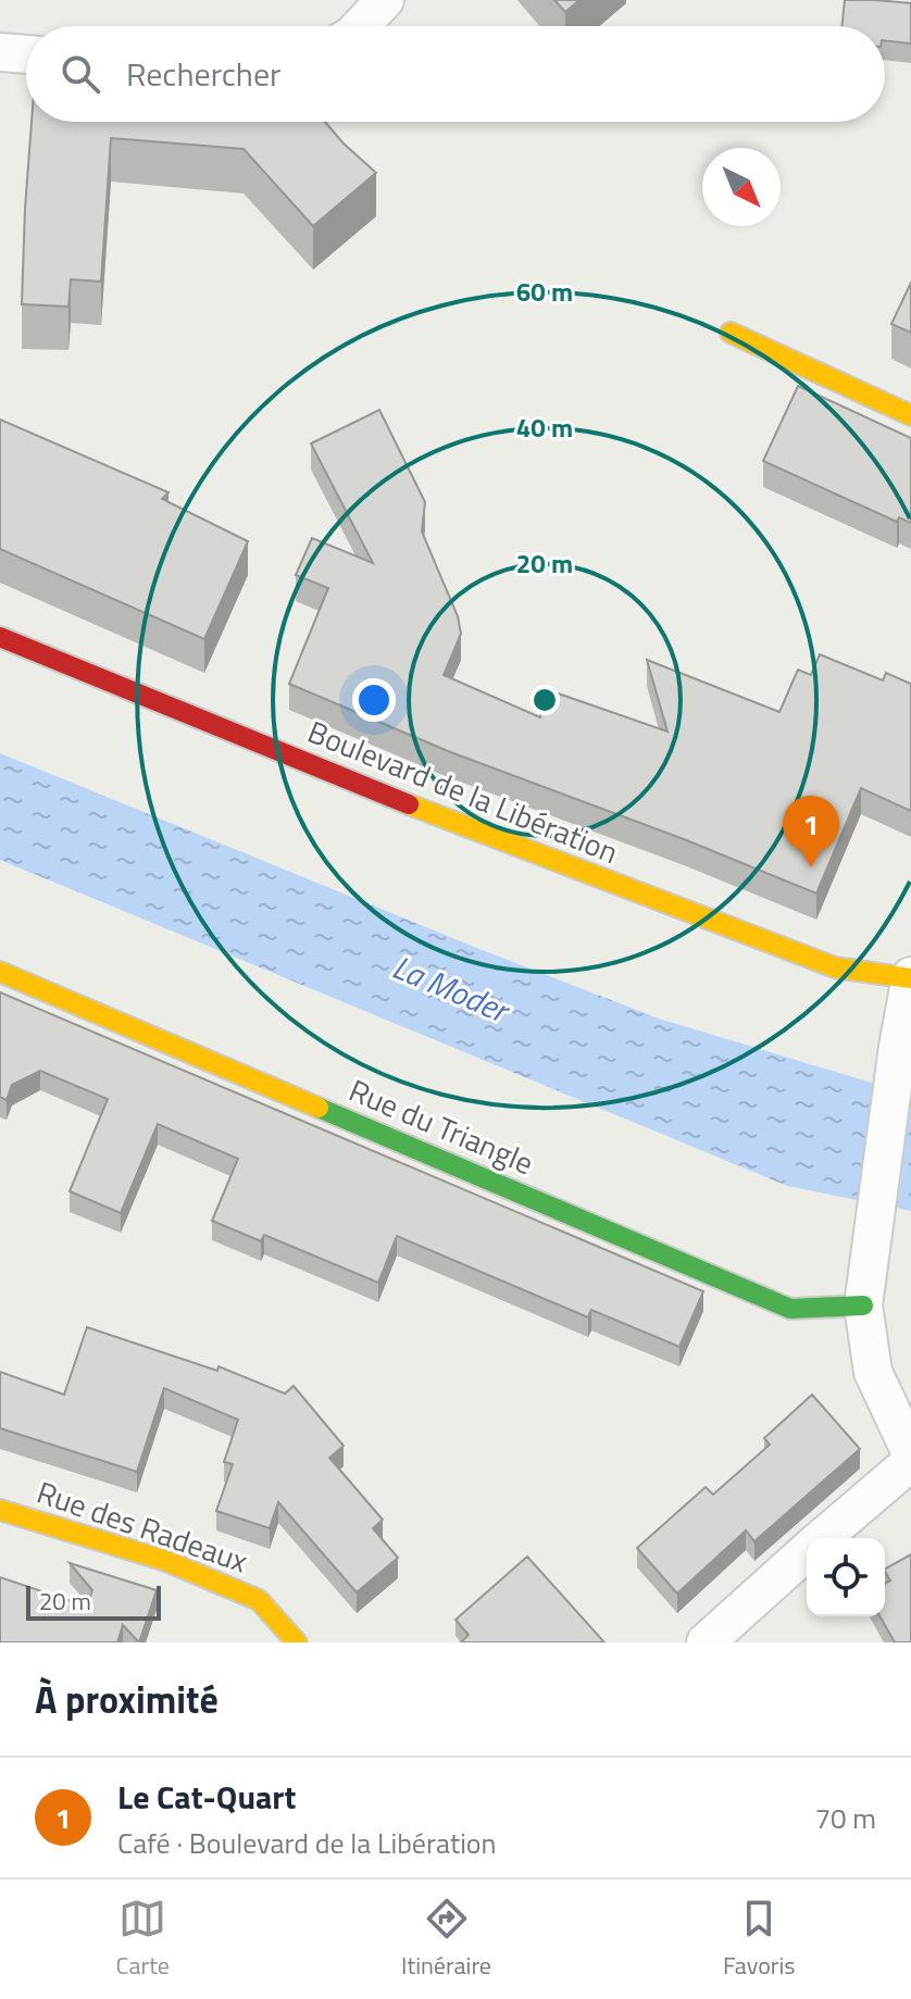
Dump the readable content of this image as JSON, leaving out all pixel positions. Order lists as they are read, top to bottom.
{
  "streets": {
    "street": ["Boulevard de la Libération", "Rue du Triangle", "Rue des Radeaux"]
  },
  "water": ["La Moder"],
  "scale_bar": "20 m",
  "north": "bottom right",
  "page": {
    "search": "Rechercher",
    "pins": "1",
    "scale": "20 m",
    "heading": "À proximité",
    "list": [
      {
        "mark": "1",
        "name": "Le Cat-Quart",
        "note": "Café · Boulevard de la Libération",
        "value": "70 m"
      }
    ],
    "nav": ["Carte", "Itinéraire", "Favoris"]
  },
  "rings": ["60 m", "40 m", "20 m"]
}
